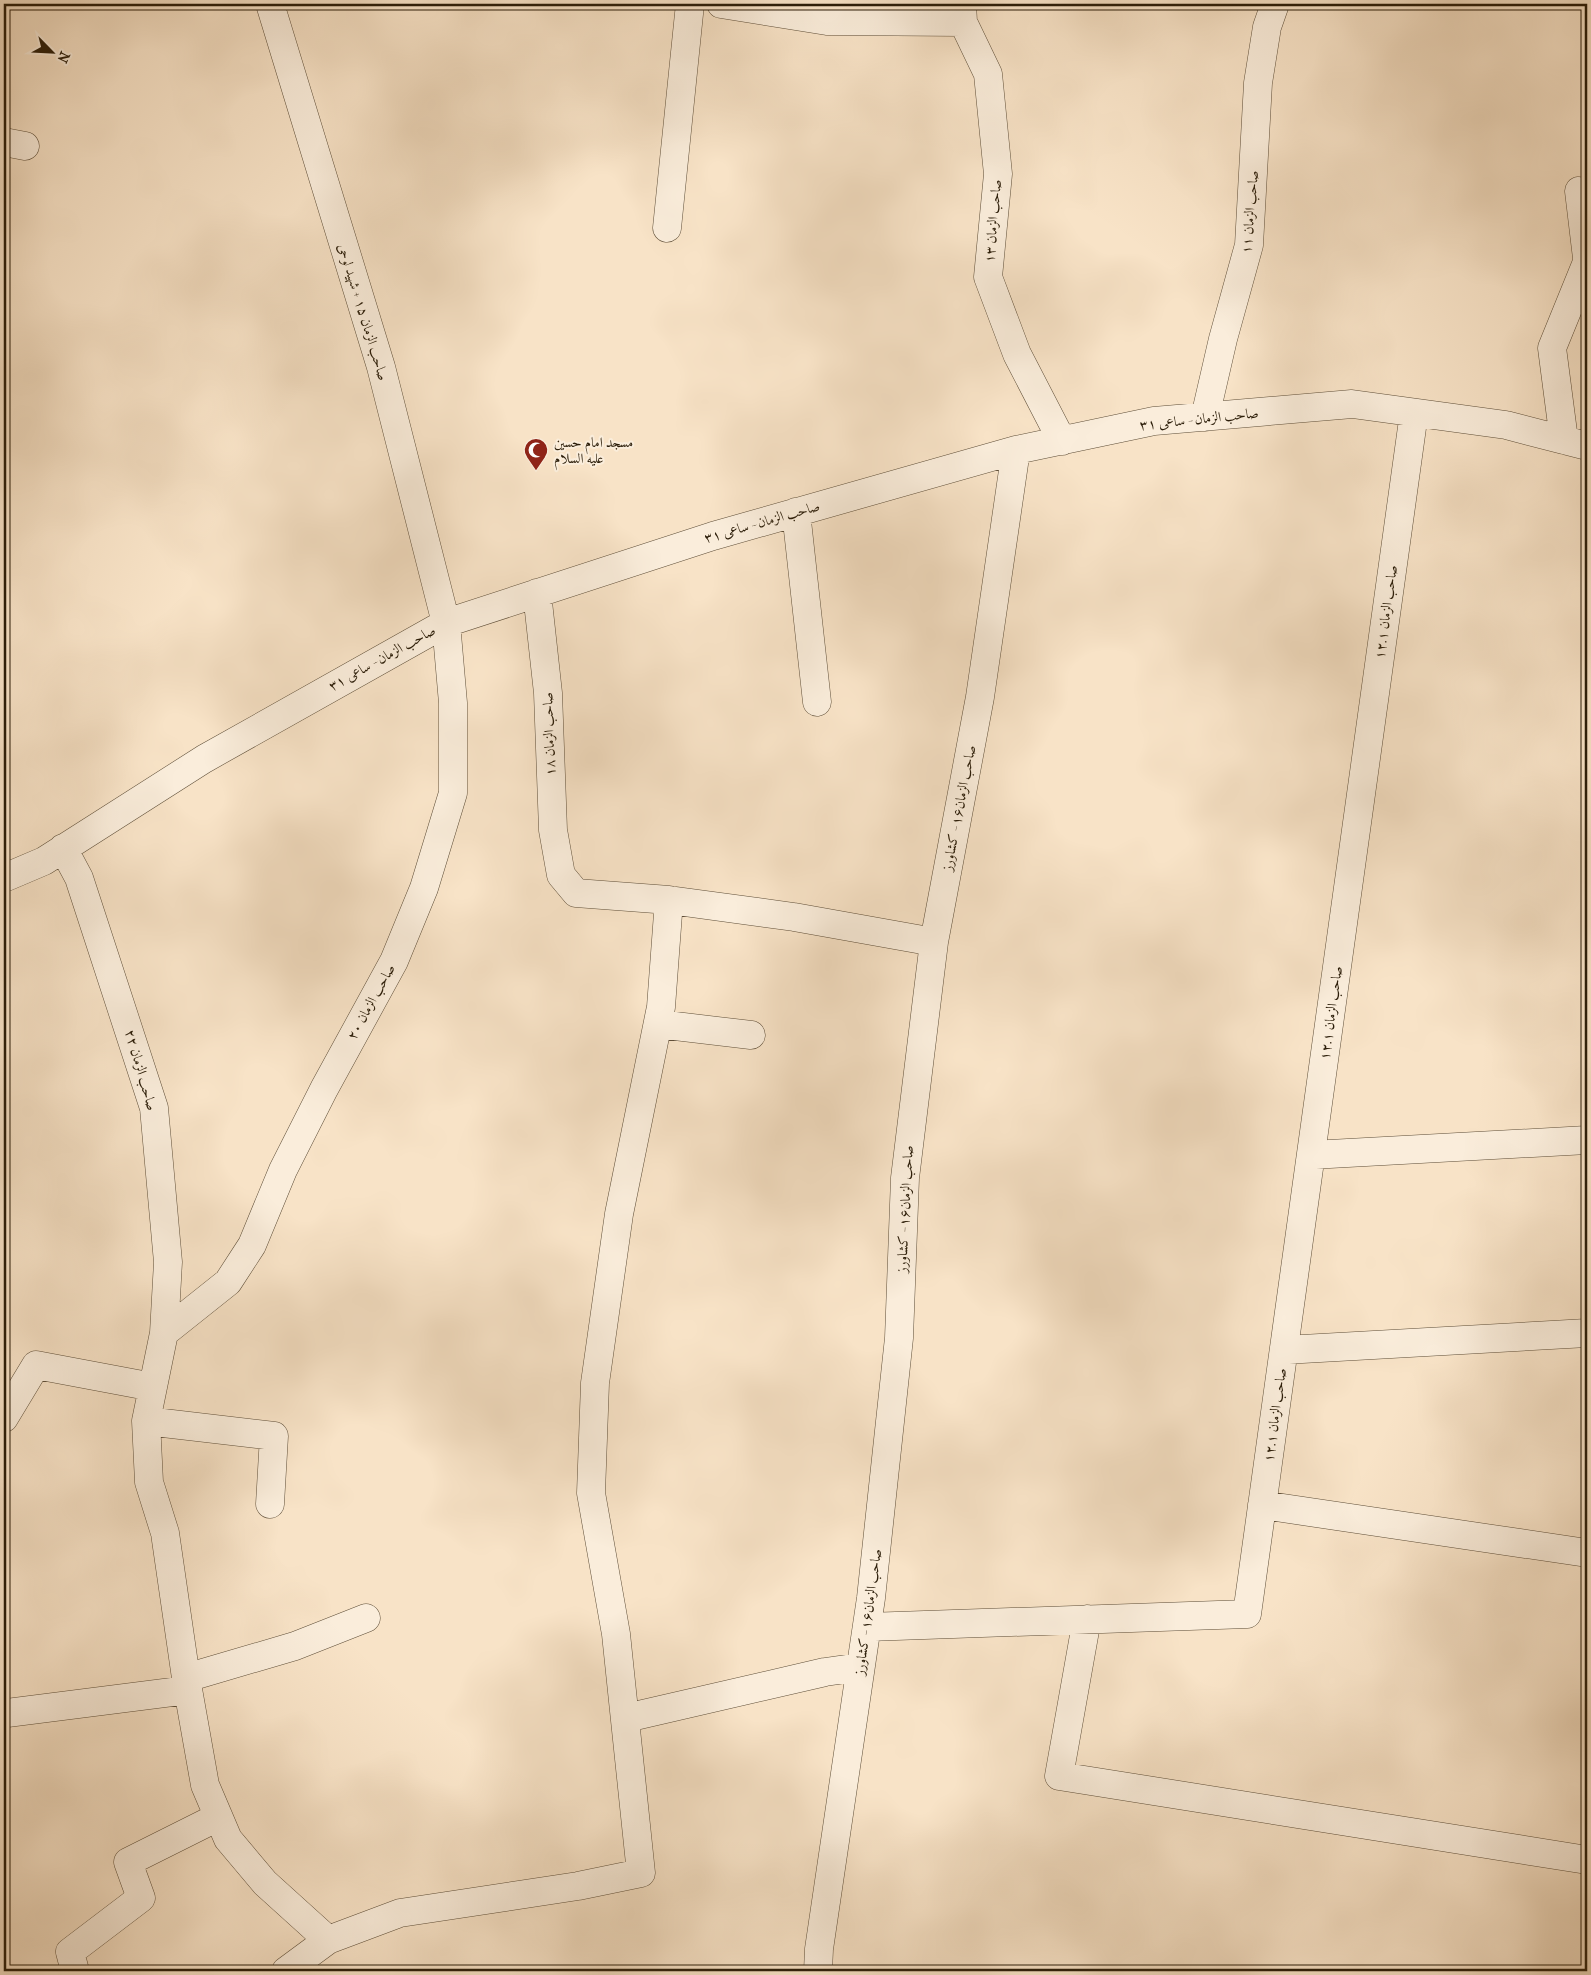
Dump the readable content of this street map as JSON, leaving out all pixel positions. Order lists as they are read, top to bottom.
{
  "streets": {
    "street": [
      "صاحب الزمان ۱۱",
      "صاحب الزمان ۱۳",
      "صاحب الزمان ۱۵ + شهید لوحی",
      "صاحب الزمان - ساعی ۳۱",
      "صاحب الزمان ۱۲.۱",
      "صاحب الزمان ۱۸",
      "صاحب الزمان۱۶ - کشاورز",
      "صاحب الزمان ۲۰",
      "صاحب الزمان ۲۲"
    ]
  },
  "crossings": [
    ["صاحب الزمان ۱۱", "صاحب الزمان - ساعی ۳۱"],
    ["صاحب الزمان ۱۳", "صاحب الزمان - ساعی ۳۱"],
    ["صاحب الزمان ۱۵ + شهید لوحی", "صاحب الزمان - ساعی ۳۱"],
    ["صاحب الزمان ۱۵ + شهید لوحی", "صاحب الزمان ۲۰"],
    ["صاحب الزمان - ساعی ۳۱", "صاحب الزمان ۱۲.۱"],
    ["صاحب الزمان - ساعی ۳۱", "صاحب الزمان ۱۸"],
    ["صاحب الزمان - ساعی ۳۱", "صاحب الزمان۱۶ - کشاورز"],
    ["صاحب الزمان - ساعی ۳۱", "صاحب الزمان ۲۰"],
    ["صاحب الزمان - ساعی ۳۱", "صاحب الزمان ۲۲"],
    ["صاحب الزمان ۲۰", "صاحب الزمان ۲۲"]
  ],
  "places": {
    "mosque": ["مسجد امام حسین علیه السلام"]
  },
  "north": "bottom right"
}
